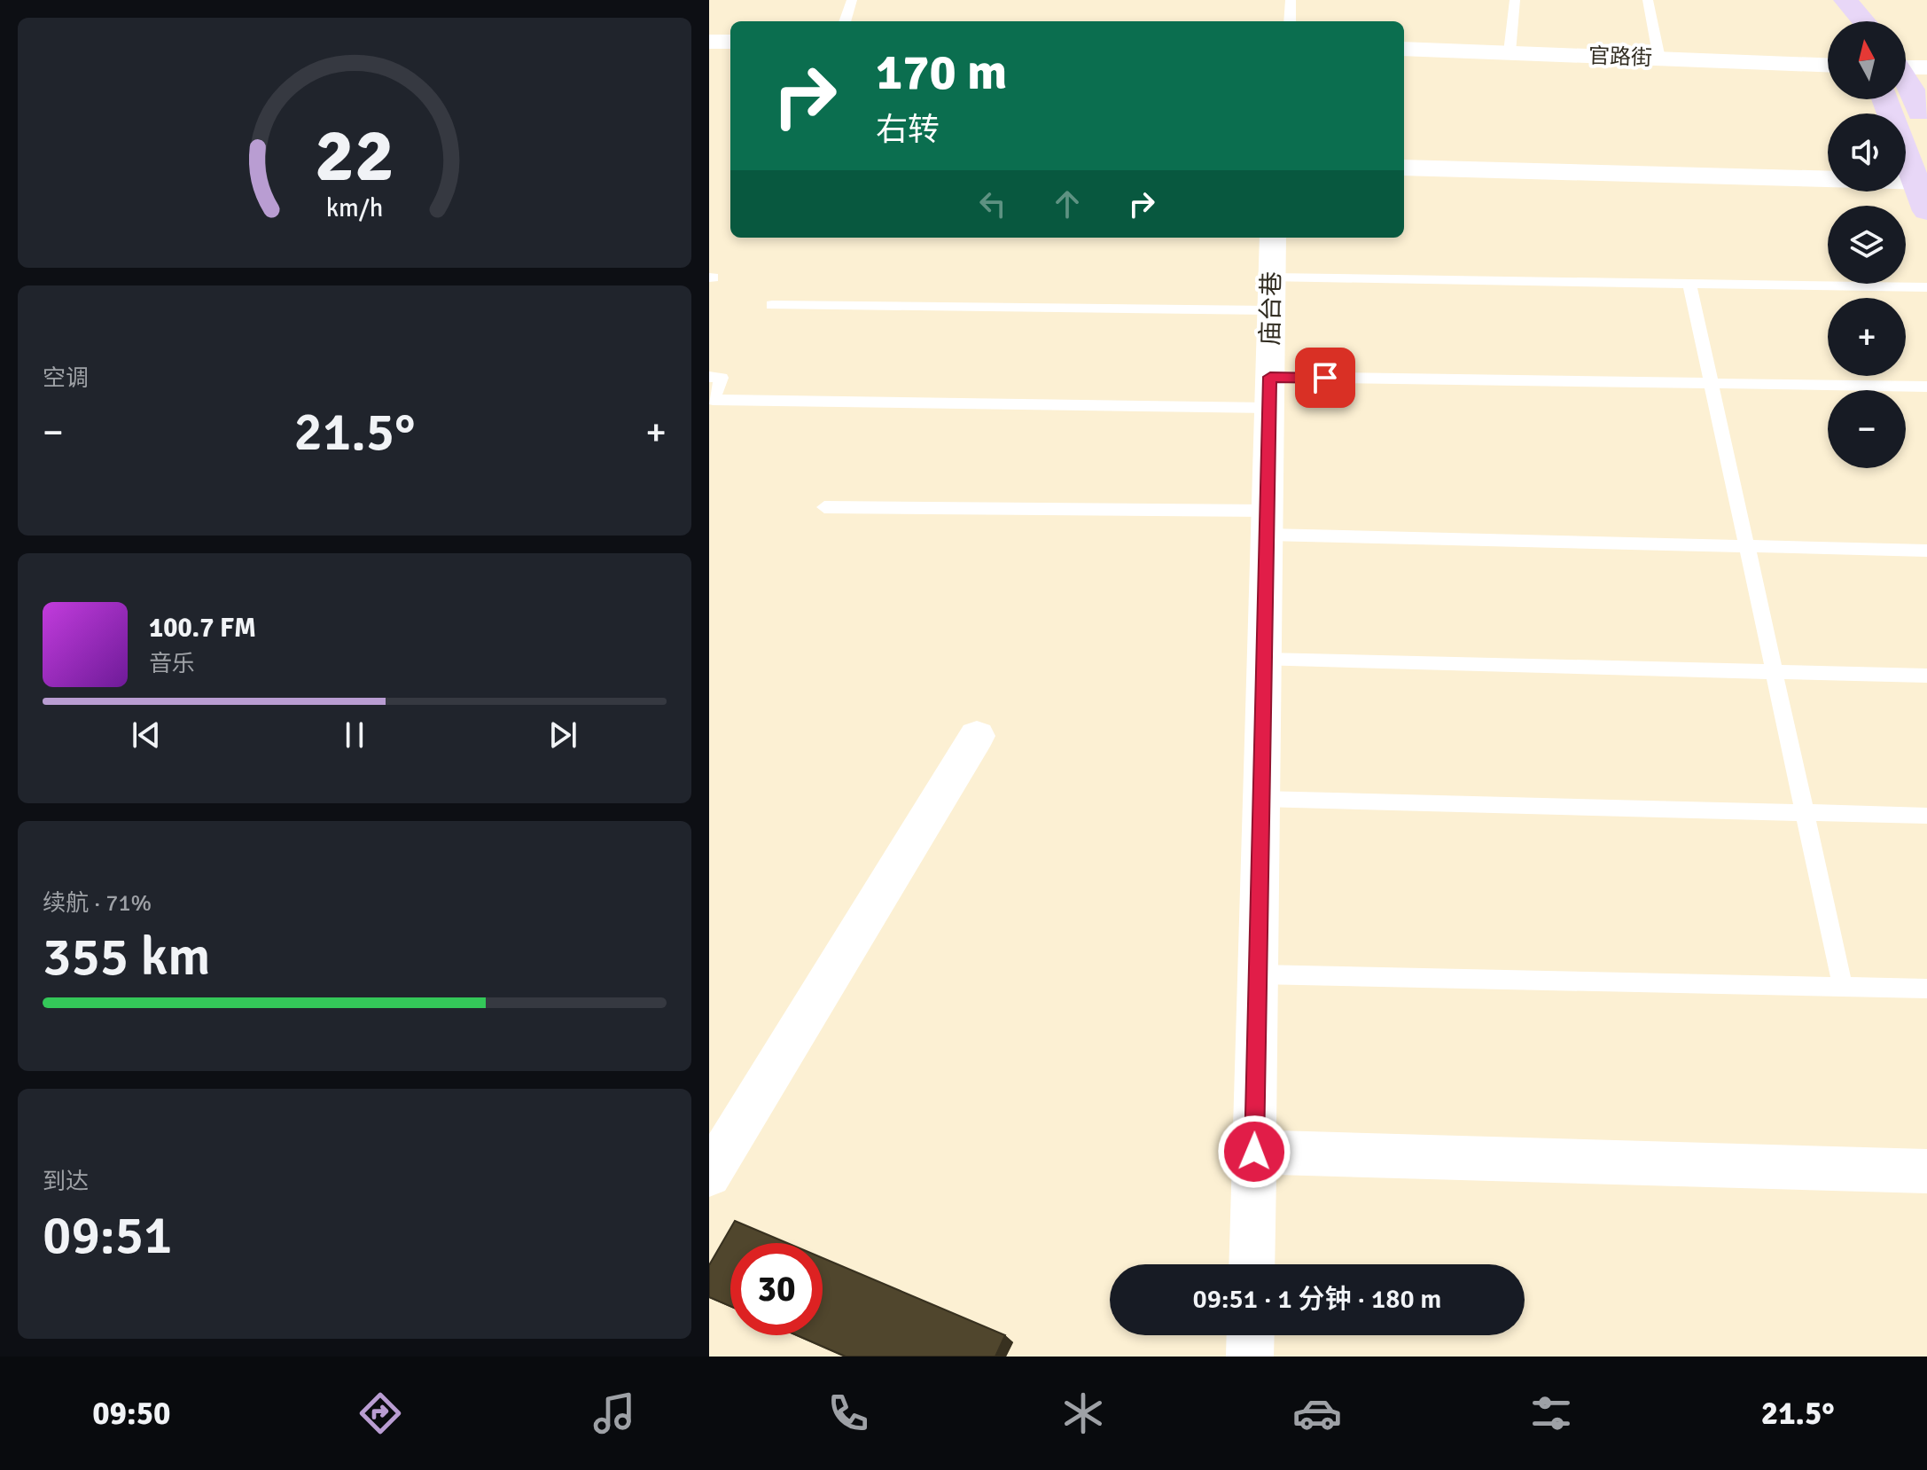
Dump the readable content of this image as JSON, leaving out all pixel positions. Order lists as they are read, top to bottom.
{
  "streets": {
    "street": ["官路街", "庙台巷"]
  },
  "north": "top",
  "page": {
    "map_buttons": ["+", "−"],
    "turn": ["170 m", "右转"],
    "tile": [
      "空调",
      ["续航 · 71%", "355 km"],
      ["到达", "09:51"]
    ],
    "heat": ["−", "21.5°", "+"],
    "song": ["100.7 FM", "音乐"],
    "limit": "30",
    "trip": "09:51 · 1 分钟 · 180 m",
    "tabs": ["09:50", "21.5°"],
    "gauge": ["22", "km/h"]
  }
}
